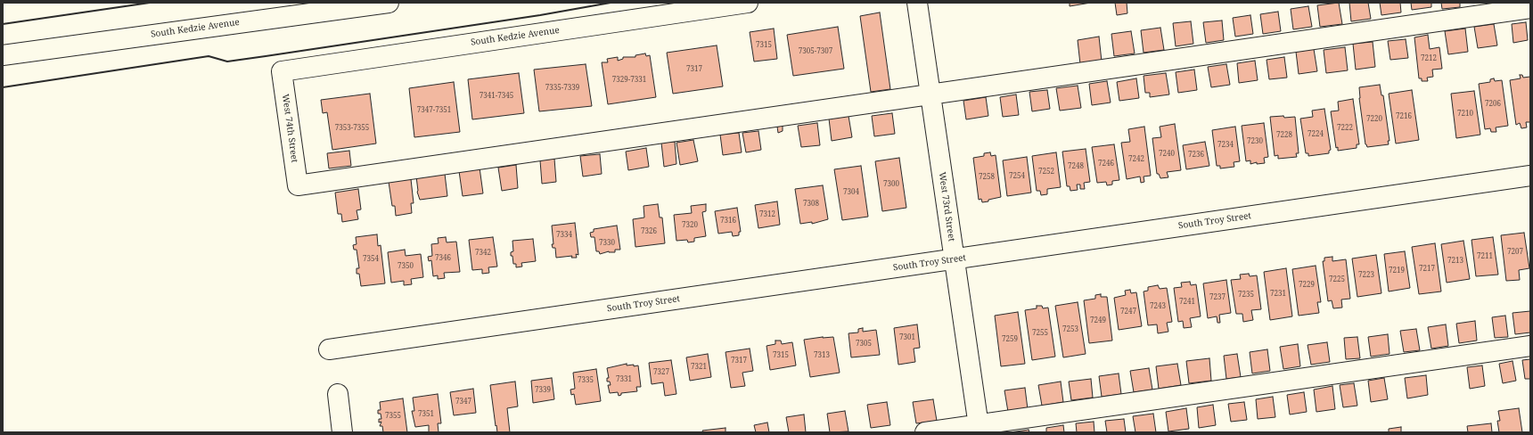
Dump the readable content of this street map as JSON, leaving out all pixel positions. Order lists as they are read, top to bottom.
{
  "streets": {
    "street": [
      "South Kedzie Avenue",
      "West 74th Street",
      "West 73rd Street",
      "South Troy Street"
    ]
  },
  "crossings": [
    ["South Kedzie Avenue", "West 74th Street"],
    ["West 74th Street", "West 73rd Street"],
    ["West 73rd Street", "South Troy Street"]
  ],
  "house_numbers": [
    "7315",
    "7305-7307",
    "7212",
    "7317",
    "7329-7331",
    "7335-7339",
    "7341-7345",
    "7206",
    "7347-7351",
    "7210",
    "7216",
    "7220",
    "7353-7355",
    "7222",
    "7224",
    "7228",
    "7230",
    "7234",
    "7240",
    "7236",
    "7242",
    "7246",
    "7248",
    "7252",
    "7254",
    "7258",
    "7300",
    "7304",
    "7308",
    "7312",
    "7316",
    "7320",
    "7326",
    "7334",
    "7330",
    "7207",
    "7342",
    "7211",
    "7346",
    "7354",
    "7213",
    "7350",
    "7217",
    "7219",
    "7223",
    "7225",
    "7229",
    "7231",
    "7235",
    "7237",
    "7241",
    "7243",
    "7247",
    "7249",
    "7253",
    "7255",
    "7301",
    "7259",
    "7305",
    "7315",
    "7313",
    "7317",
    "7321",
    "7327",
    "7331",
    "7335",
    "7339",
    "7347",
    "7351",
    "7355"
  ]
}
